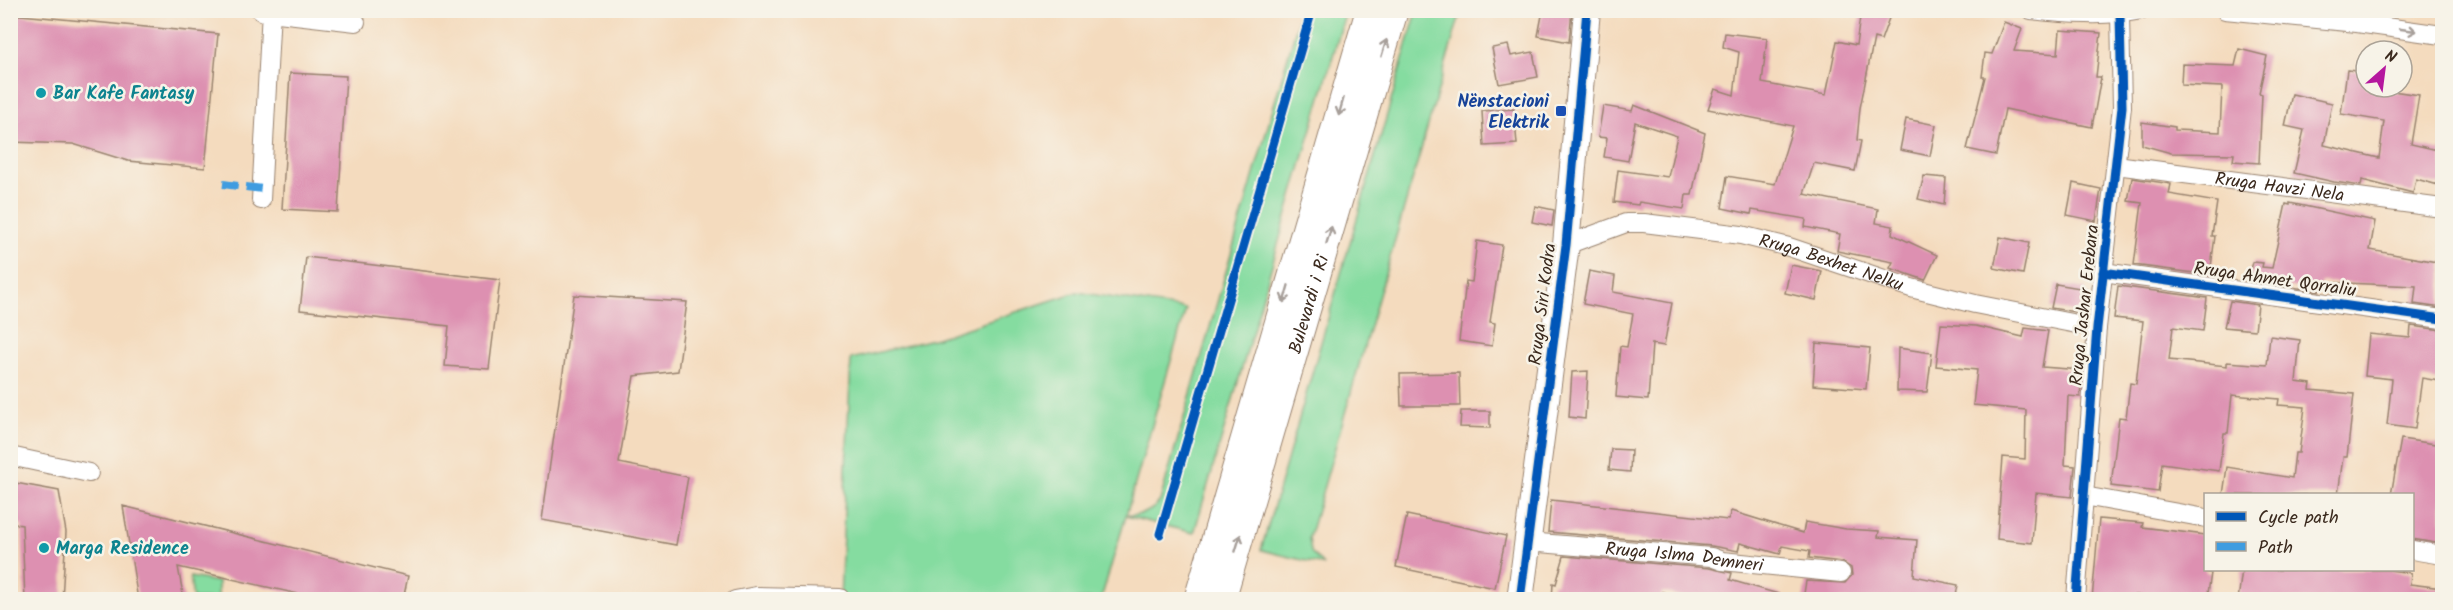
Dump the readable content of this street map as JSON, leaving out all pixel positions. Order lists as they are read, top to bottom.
{
  "streets": {
    "main road": ["Rruga Siri Kodra", "Bulevardi i Ri"],
    "street": [
      "Rruga Havzi Nela",
      "Rruga Bexhet Nelku",
      "Rruga Ahmet Qorraliu",
      "Rruga Jashar Erebara",
      "Rruga Islma Demneri"
    ]
  },
  "crossings": [
    ["Rruga Havzi Nela", "Rruga Jashar Erebara"],
    ["Rruga Bexhet Nelku", "Rruga Siri Kodra"],
    ["Rruga Bexhet Nelku", "Rruga Jashar Erebara"],
    ["Rruga Ahmet Qorraliu", "Rruga Jashar Erebara"],
    ["Rruga Siri Kodra", "Rruga Islma Demneri"]
  ],
  "places": {
    "other": ["Bar Kafe Fantasy", "Marga Residence"],
    "transit": ["Nënstacioni Elektrik"]
  },
  "legend": ["Cycle path", "Path"],
  "north": "top right"
}
